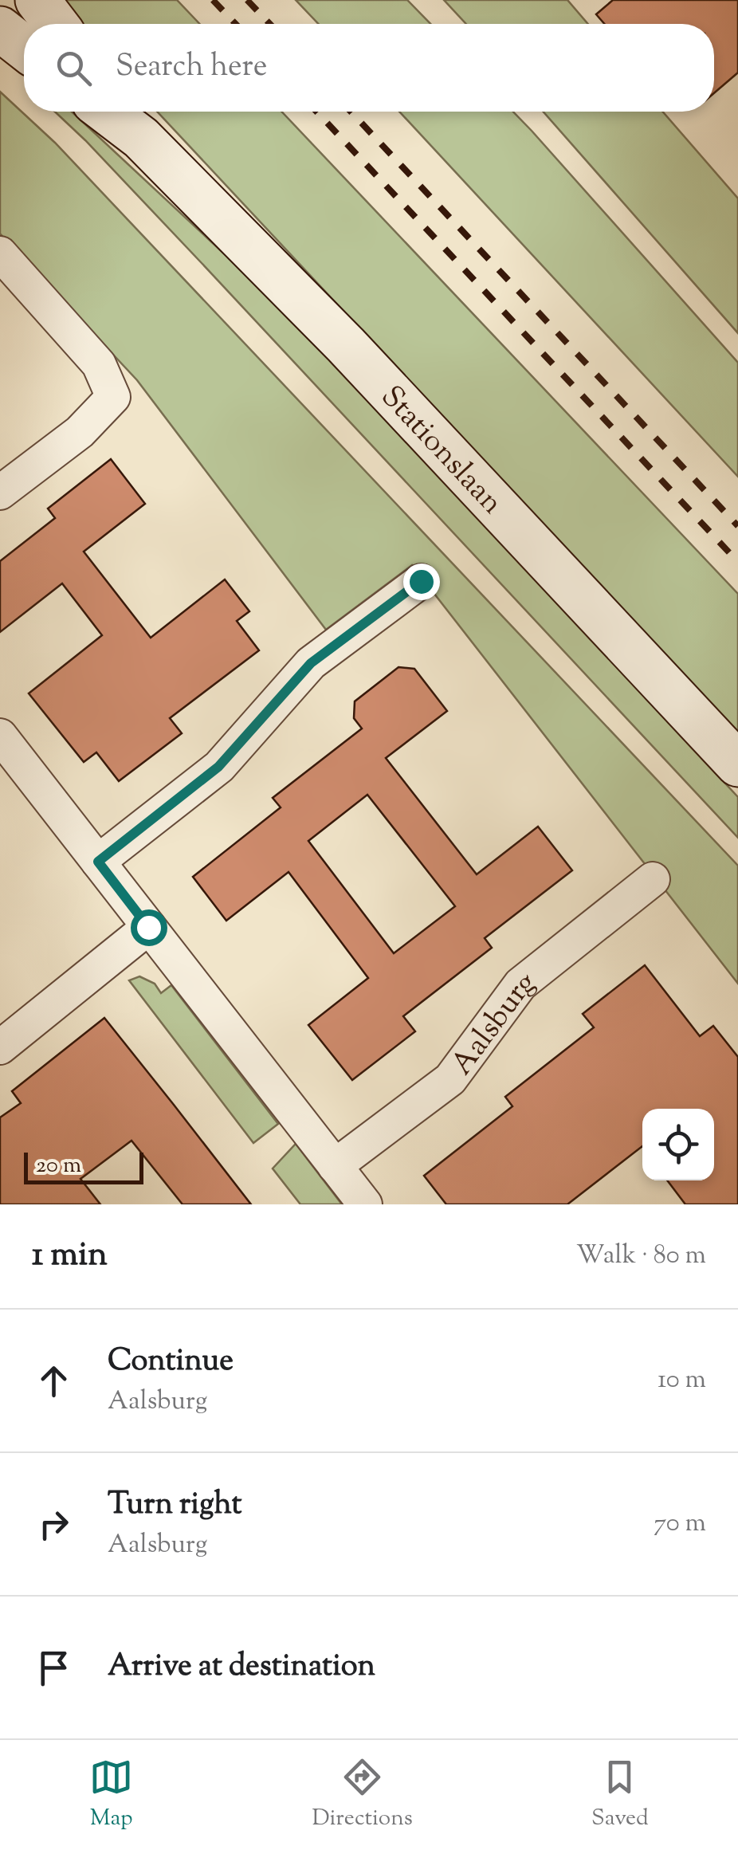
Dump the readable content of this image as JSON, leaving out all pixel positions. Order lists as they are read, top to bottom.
{
  "streets": {
    "street": ["Stationslaan", "Aalsburg"]
  },
  "scale_bar": "20 m",
  "page": {
    "search": "Search here",
    "scale": "20 m",
    "heading": ["1 min", "Walk · 80 m"],
    "list": [
      ["Continue", "Aalsburg", "10 m"],
      ["Turn right", "Aalsburg", "70 m"],
      "Arrive at destination"
    ],
    "nav": ["Map", "Directions", "Saved"]
  }
}
